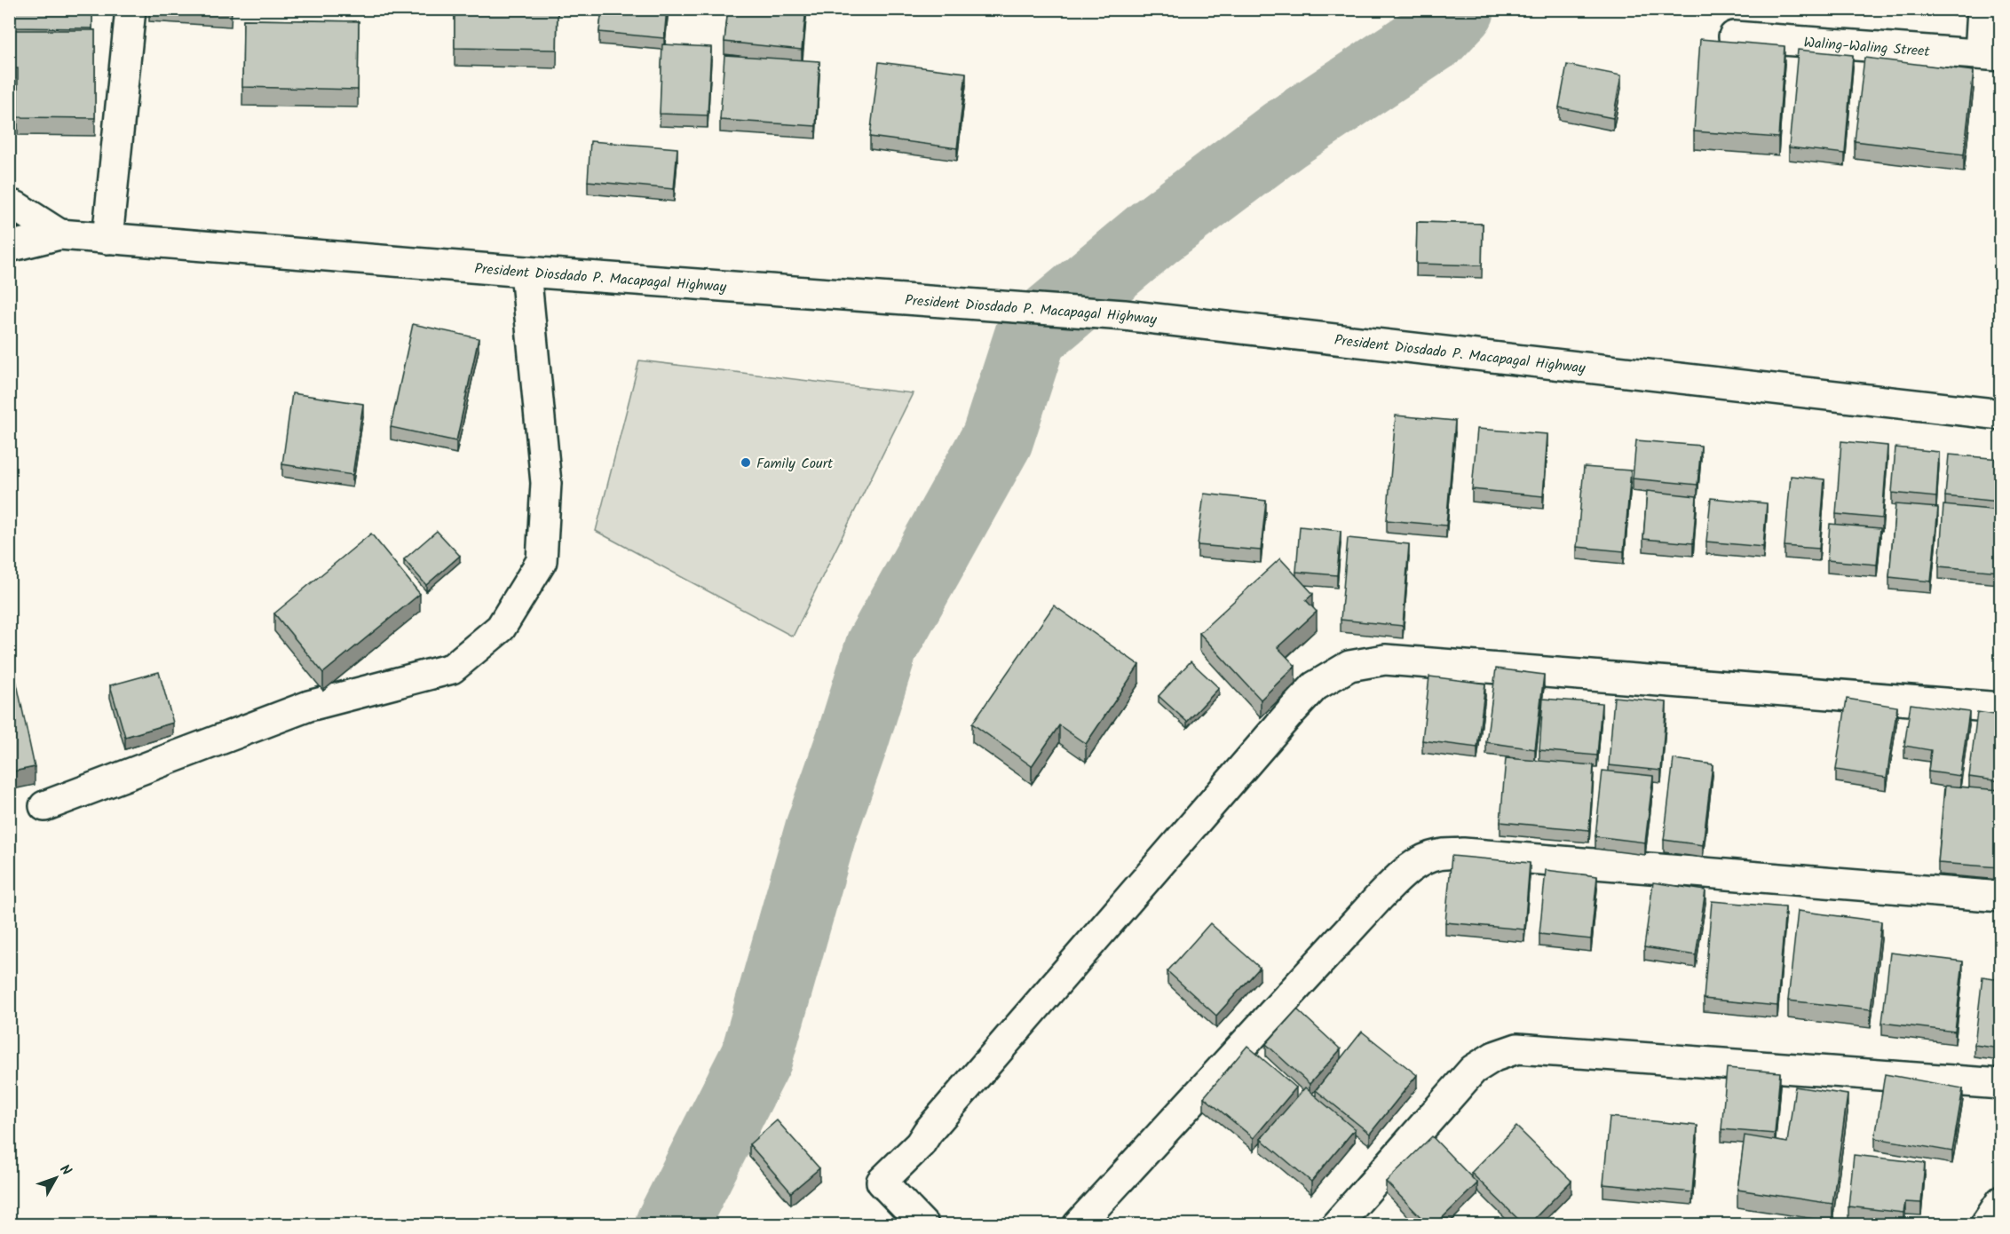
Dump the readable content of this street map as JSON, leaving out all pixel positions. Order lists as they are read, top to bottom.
{
  "streets": {
    "main road": ["Waling-Waling Street", "President Diosdado P. Macapagal Highway"]
  },
  "places": ["Family Court"],
  "north": "top right"
}
